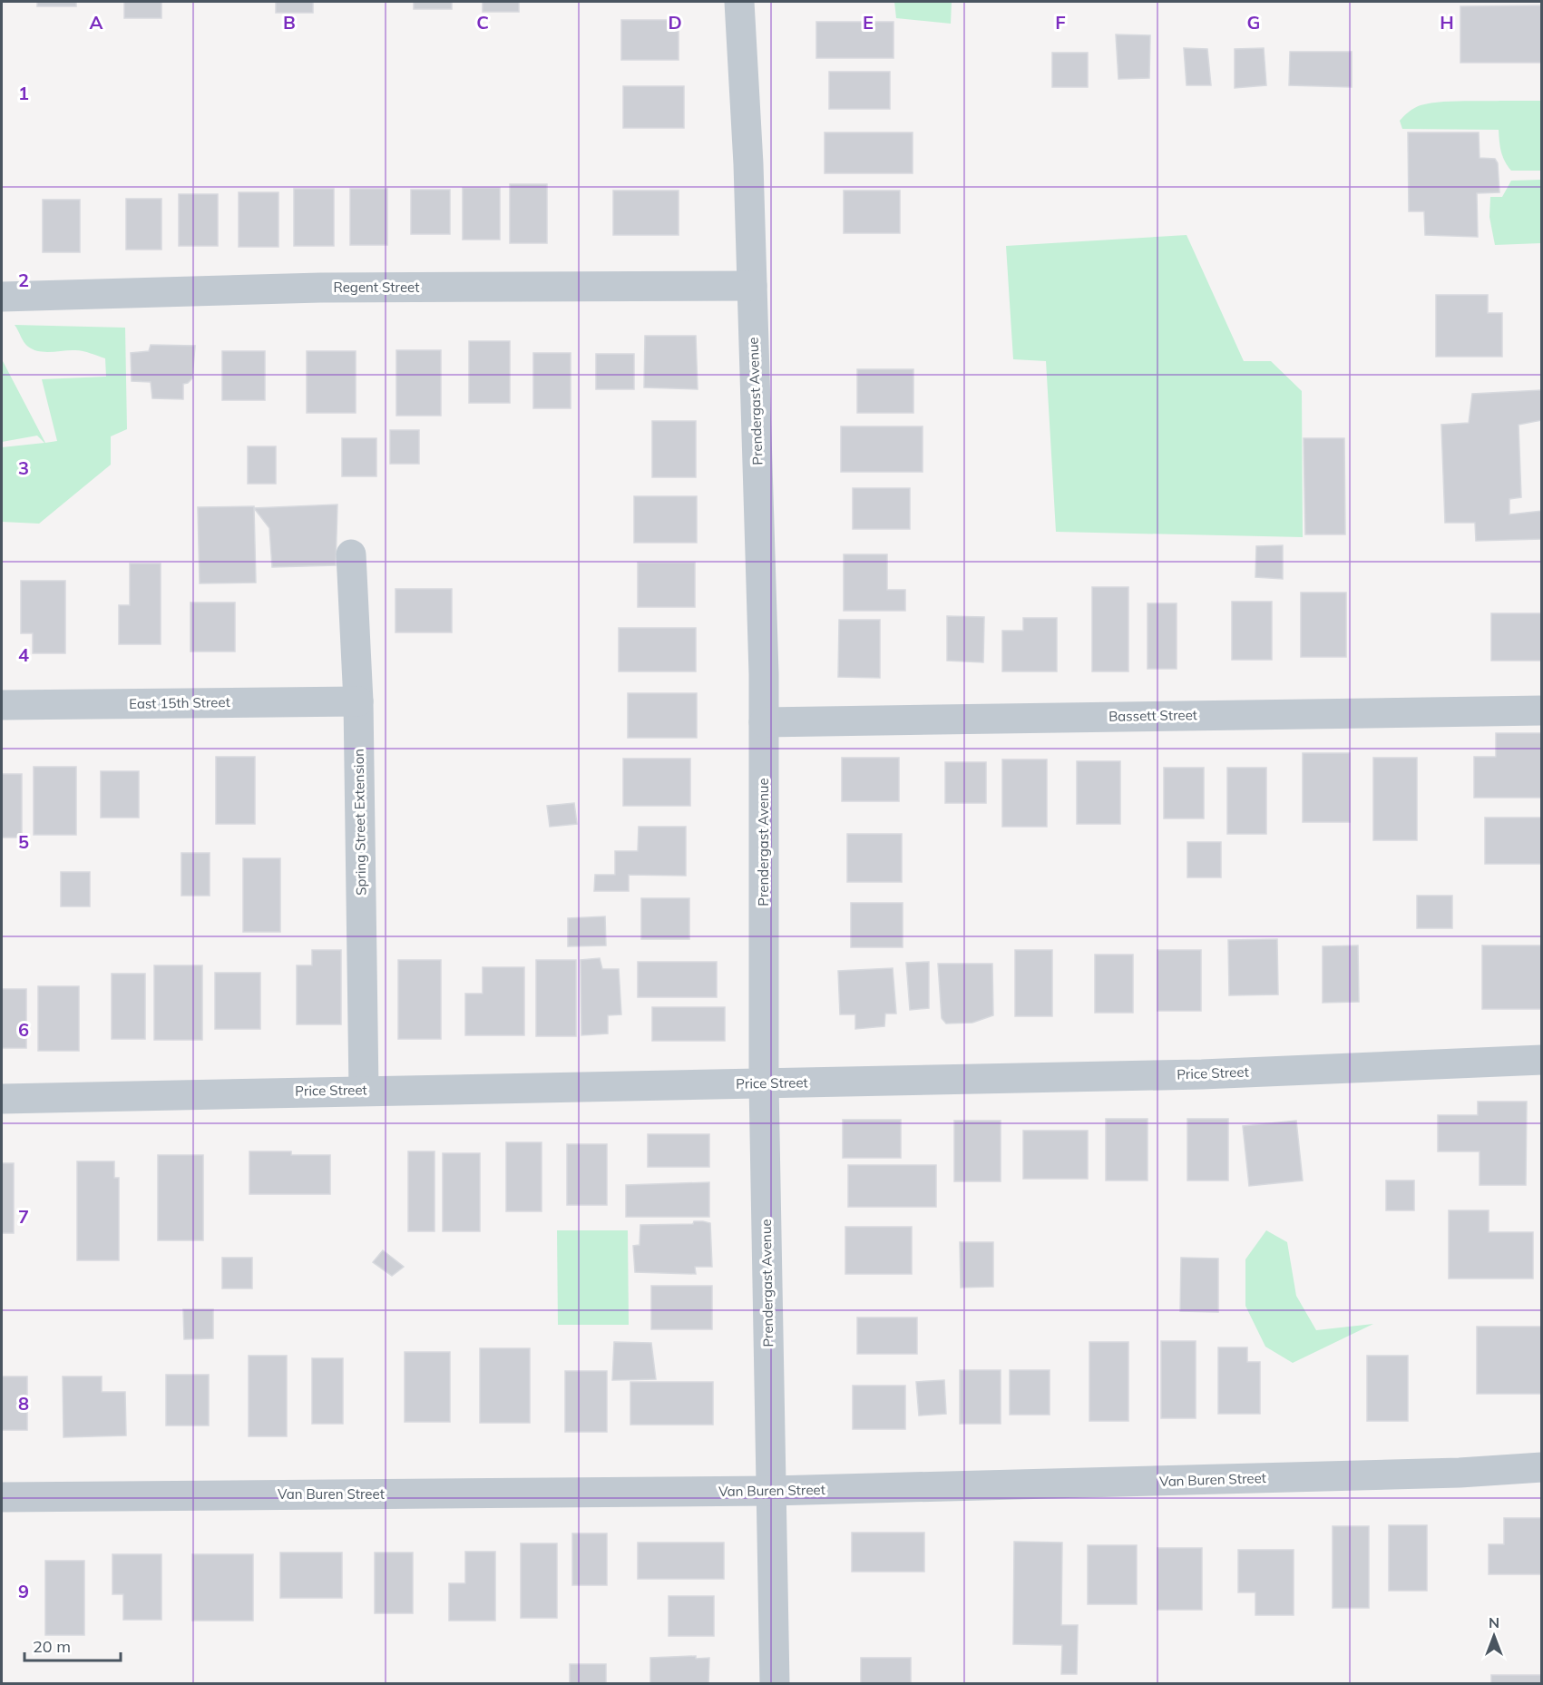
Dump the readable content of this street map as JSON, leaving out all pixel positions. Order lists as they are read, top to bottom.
{
  "streets": {
    "street": [
      "Regent Street",
      "Prendergast Avenue",
      "East 15th Street",
      "Bassett Street",
      "Spring Street Extension",
      "Price Street",
      "Van Buren Street"
    ]
  },
  "crossings": [
    ["Regent Street", "Prendergast Avenue"],
    ["Prendergast Avenue", "Bassett Street"],
    ["Prendergast Avenue", "Price Street"],
    ["Prendergast Avenue", "Van Buren Street"],
    ["East 15th Street", "Spring Street Extension"],
    ["Spring Street Extension", "Price Street"]
  ],
  "scale_bar": "20 m",
  "north": "top",
  "grid": {
    "columns": [
      "A",
      "B",
      "C",
      "D",
      "E",
      "F",
      "G",
      "H"
    ],
    "rows": [
      "1",
      "2",
      "3",
      "4",
      "5",
      "6",
      "7",
      "8",
      "9"
    ]
  }
}
